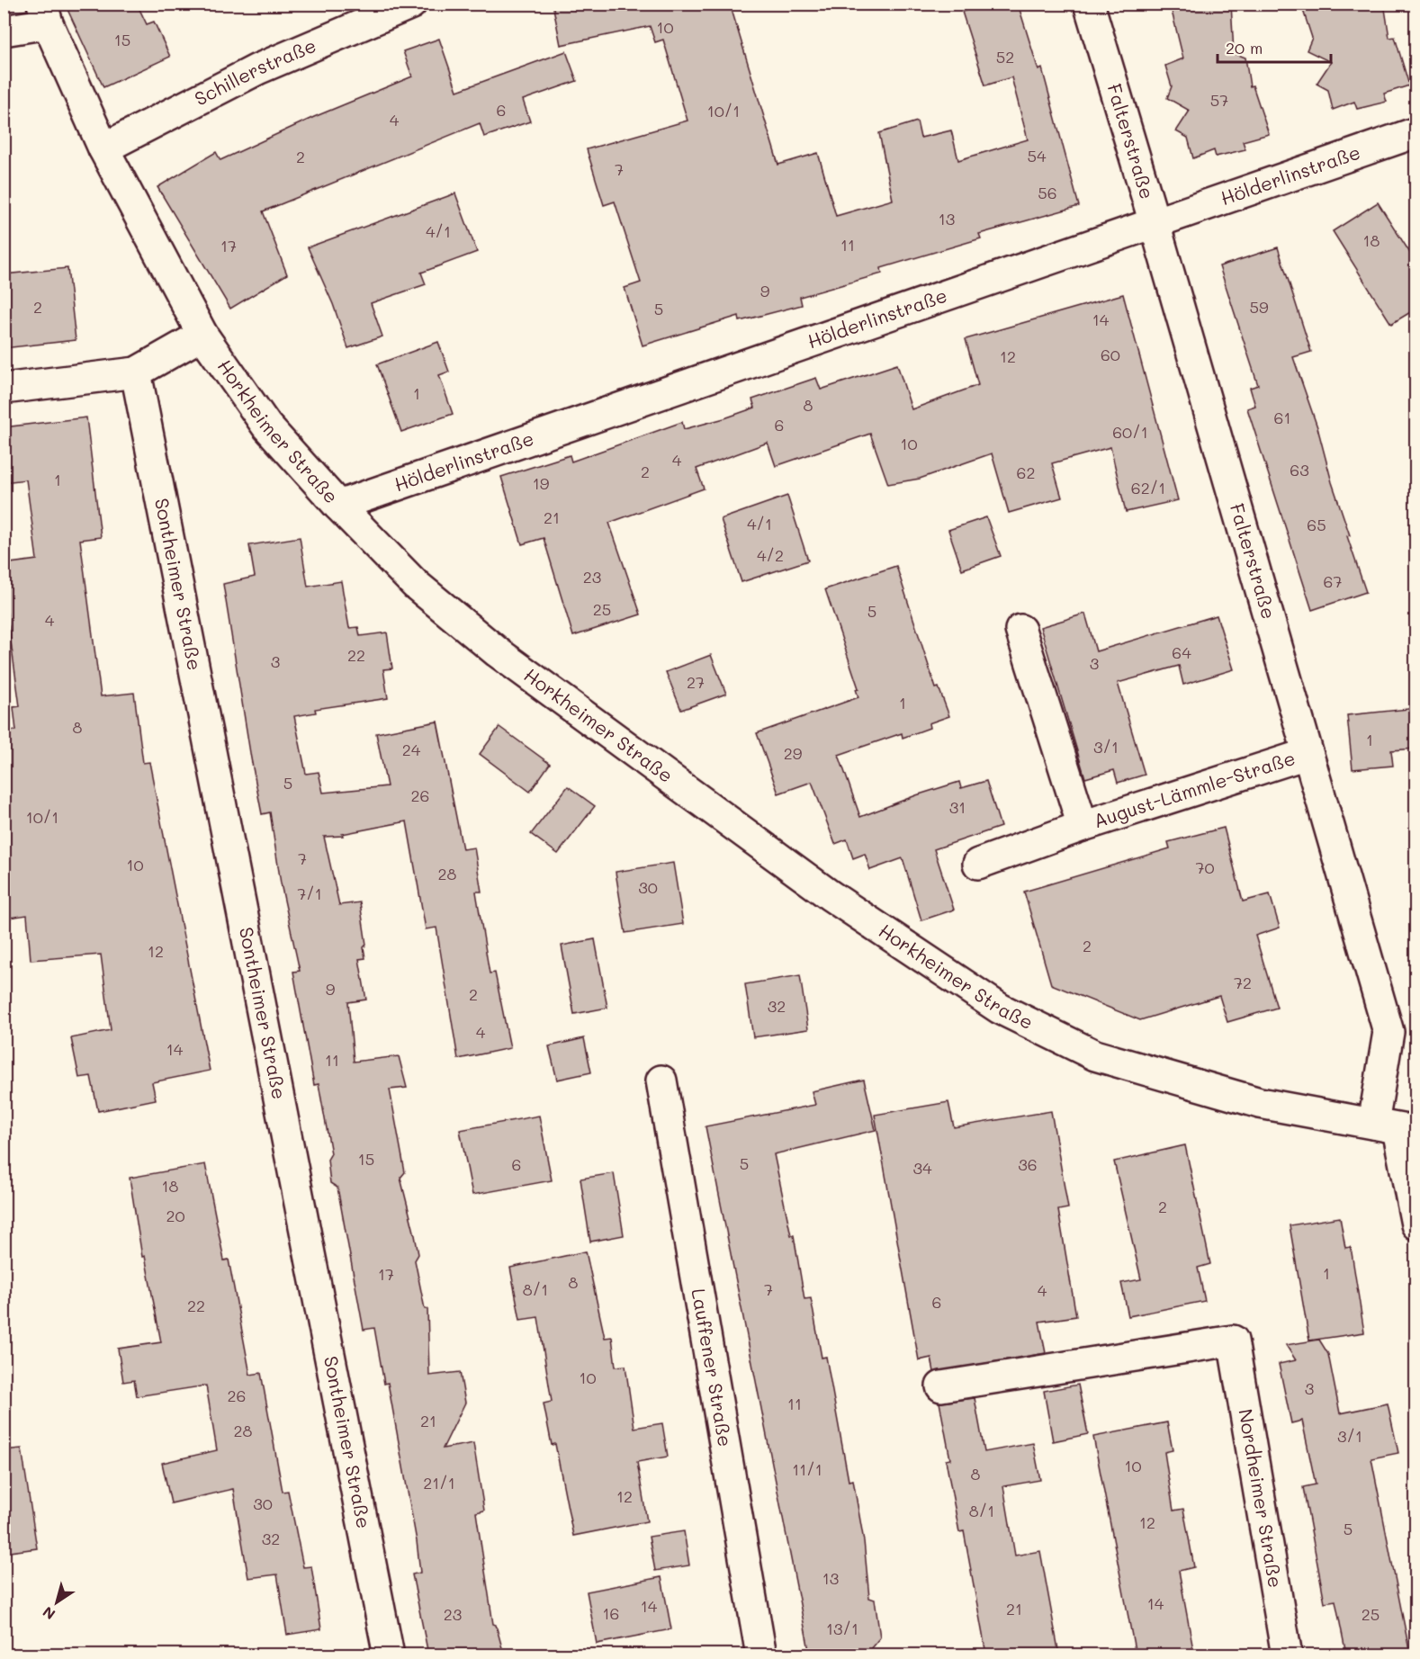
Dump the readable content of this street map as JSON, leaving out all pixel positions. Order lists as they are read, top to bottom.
{
  "streets": {
    "street": [
      "Schillerstraße",
      "Falterstraße",
      "Hölderlinstraße",
      "Horkheimer Straße",
      "Sontheimer Straße",
      "August-Lämmle-Straße",
      "Lauffener Straße",
      "Nordheimer Straße"
    ]
  },
  "crossings": [
    ["Schillerstraße", "Horkheimer Straße"],
    ["Falterstraße", "Hölderlinstraße"],
    ["Falterstraße", "Horkheimer Straße"],
    ["Falterstraße", "August-Lämmle-Straße"],
    ["Hölderlinstraße", "Horkheimer Straße"]
  ],
  "house_numbers": [
    "10",
    "15",
    "52",
    "57",
    "6",
    "10/1",
    "4",
    "54",
    "2",
    "7",
    "56",
    "13",
    "4/1",
    "18",
    "11",
    "17",
    "9",
    "2",
    "59",
    "5",
    "14",
    "60",
    "12",
    "1",
    "8",
    "61",
    "6",
    "60/1",
    "10",
    "4",
    "63",
    "2",
    "62",
    "1",
    "19",
    "62/1",
    "21",
    "4/1",
    "65",
    "4/2",
    "23",
    "67",
    "25",
    "5",
    "4",
    "64",
    "22",
    "3",
    "3",
    "27",
    "1",
    "8",
    "1",
    "3/1",
    "24",
    "29",
    "5",
    "26",
    "31",
    "10/1",
    "7",
    "10",
    "70",
    "28",
    "30",
    "7/1",
    "2",
    "12",
    "72",
    "9",
    "2",
    "32",
    "4",
    "14",
    "11",
    "15",
    "5",
    "6",
    "36",
    "34",
    "18",
    "2",
    "20",
    "1",
    "17",
    "8",
    "8/1",
    "7",
    "4",
    "6",
    "22",
    "10",
    "3",
    "26",
    "11",
    "21",
    "28",
    "3/1",
    "10",
    "11/1",
    "8",
    "21/1",
    "12",
    "30",
    "8/1",
    "12",
    "5",
    "32",
    "13",
    "14",
    "14",
    "21",
    "16",
    "23",
    "25",
    "13/1"
  ],
  "scale_bar": "20 m",
  "north": "bottom left"
}
